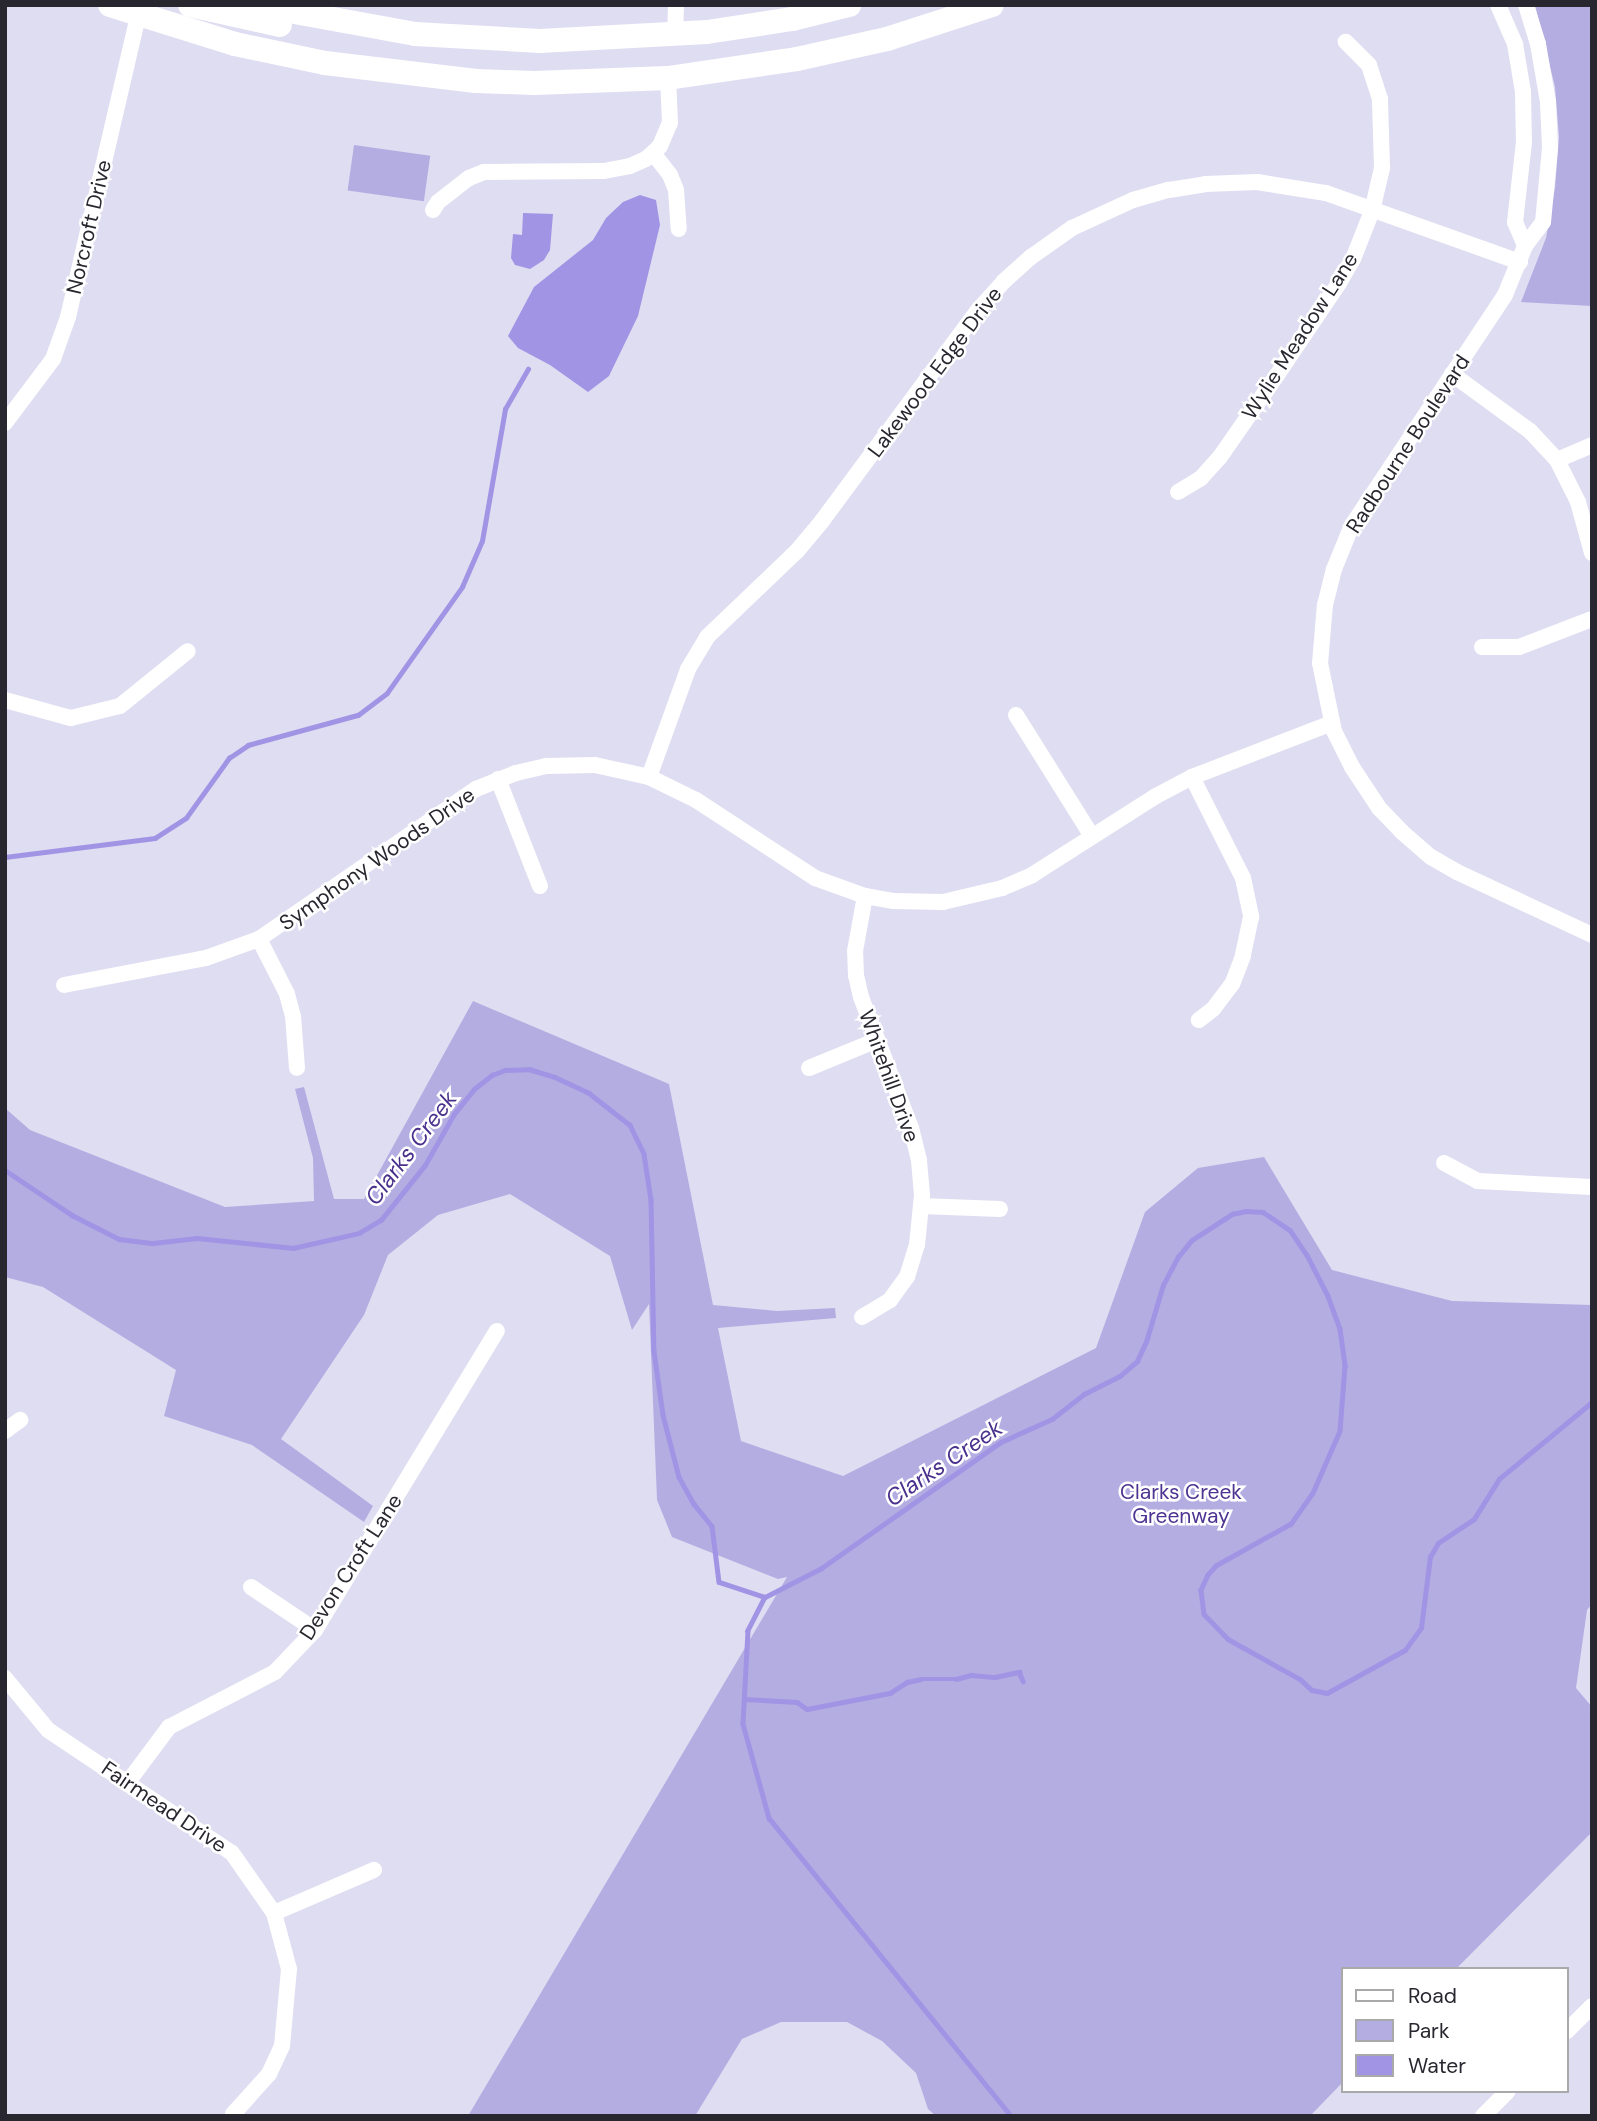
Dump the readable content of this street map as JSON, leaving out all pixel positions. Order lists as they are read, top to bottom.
{
  "streets": {
    "street": [
      "Norcroft Drive",
      "Wylie Meadow Lane",
      "Lakewood Edge Drive",
      "Radbourne Boulevard",
      "Symphony Woods Drive",
      "Whitehill Drive",
      "Devon Croft Lane",
      "Fairmead Drive"
    ]
  },
  "crossings": [
    ["Wylie Meadow Lane", "Lakewood Edge Drive"],
    ["Lakewood Edge Drive", "Radbourne Boulevard"],
    ["Lakewood Edge Drive", "Symphony Woods Drive"],
    ["Radbourne Boulevard", "Symphony Woods Drive"],
    ["Symphony Woods Drive", "Whitehill Drive"],
    ["Devon Croft Lane", "Fairmead Drive"]
  ],
  "water": ["Clarks Creek"],
  "parks": ["Clarks Creek Greenway"],
  "legend": ["Road", "Park", "Water"]
}
